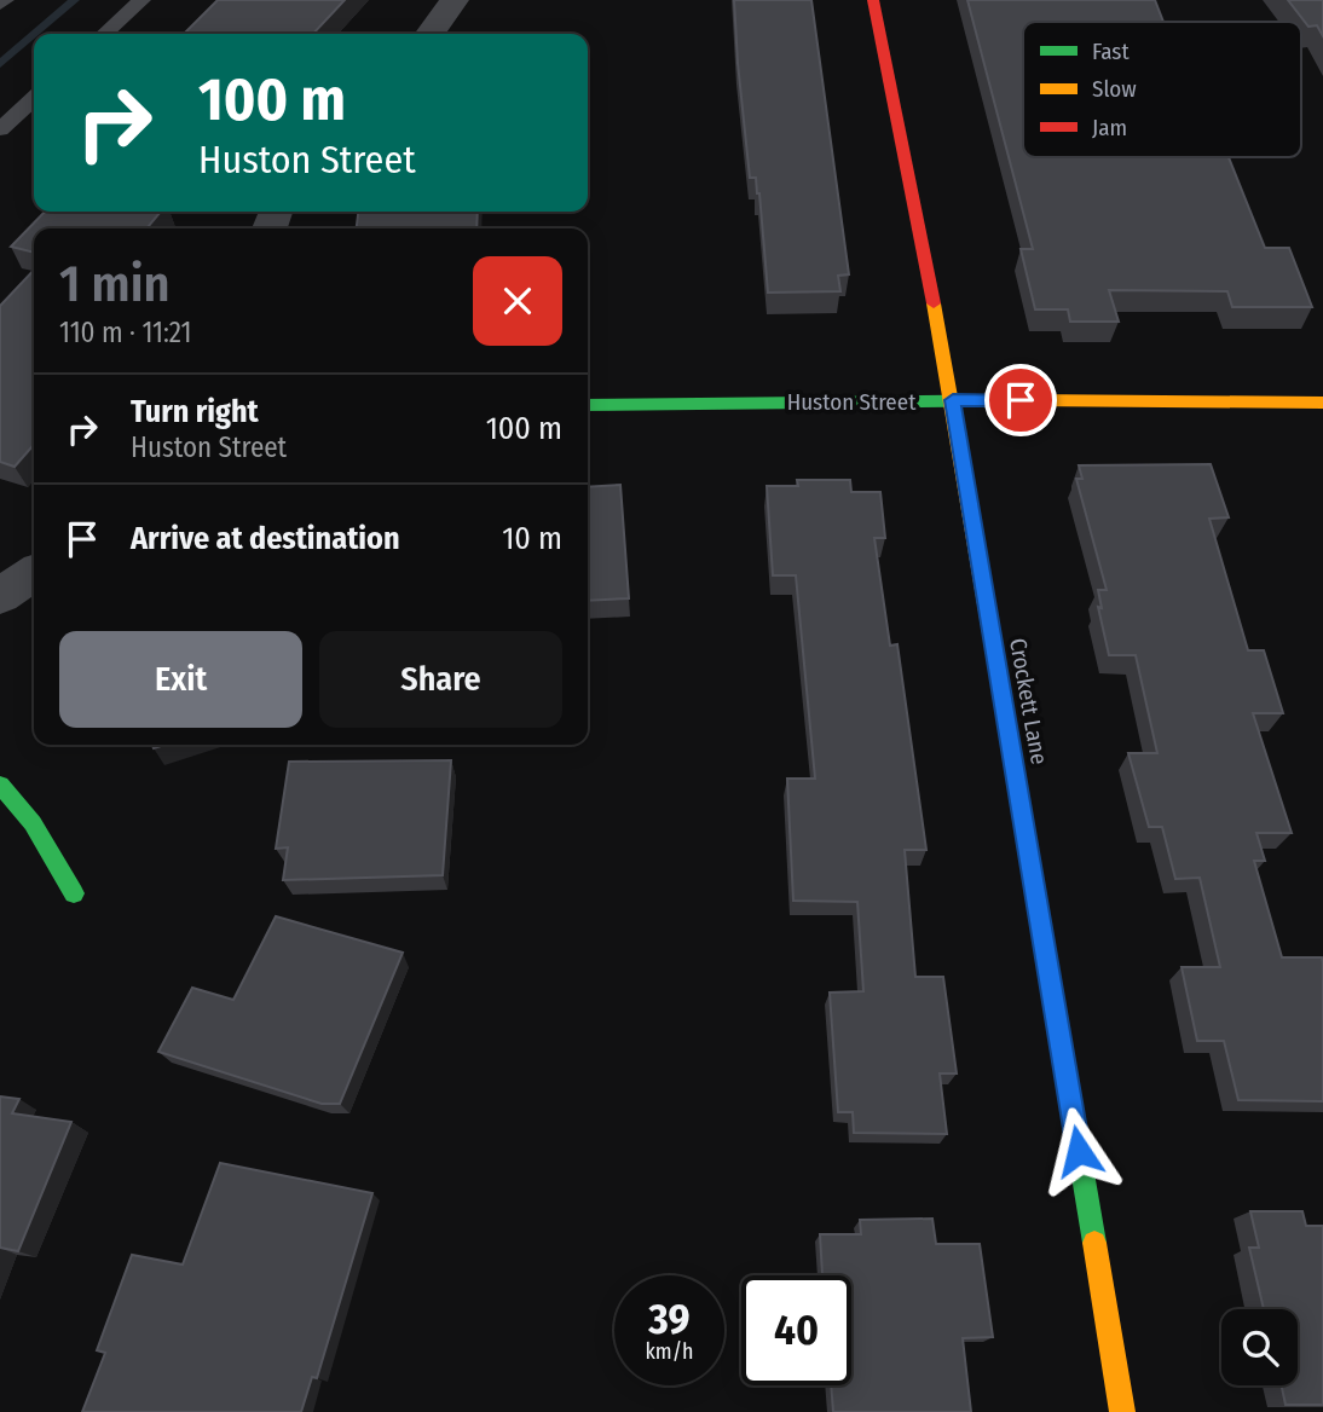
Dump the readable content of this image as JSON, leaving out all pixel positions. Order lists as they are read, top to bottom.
{
  "streets": {
    "street": ["Huston Street", "Crockett Lane"]
  },
  "crossings": [
    ["Huston Street", "Crockett Lane"]
  ],
  "legend": ["Fast", "Slow", "Jam"],
  "page": {
    "turn": ["100 m", "Huston Street"],
    "heading": ["1 min", "110 m · 11:21"],
    "list": [
      {
        "name": "Turn right",
        "note": "Huston Street",
        "value": "100 m"
      },
      {
        "name": "Arrive at destination",
        "value": "10 m"
      }
    ],
    "buttons": ["Exit", "Share"],
    "speed": "39 km/h",
    "limit": "40"
  }
}
